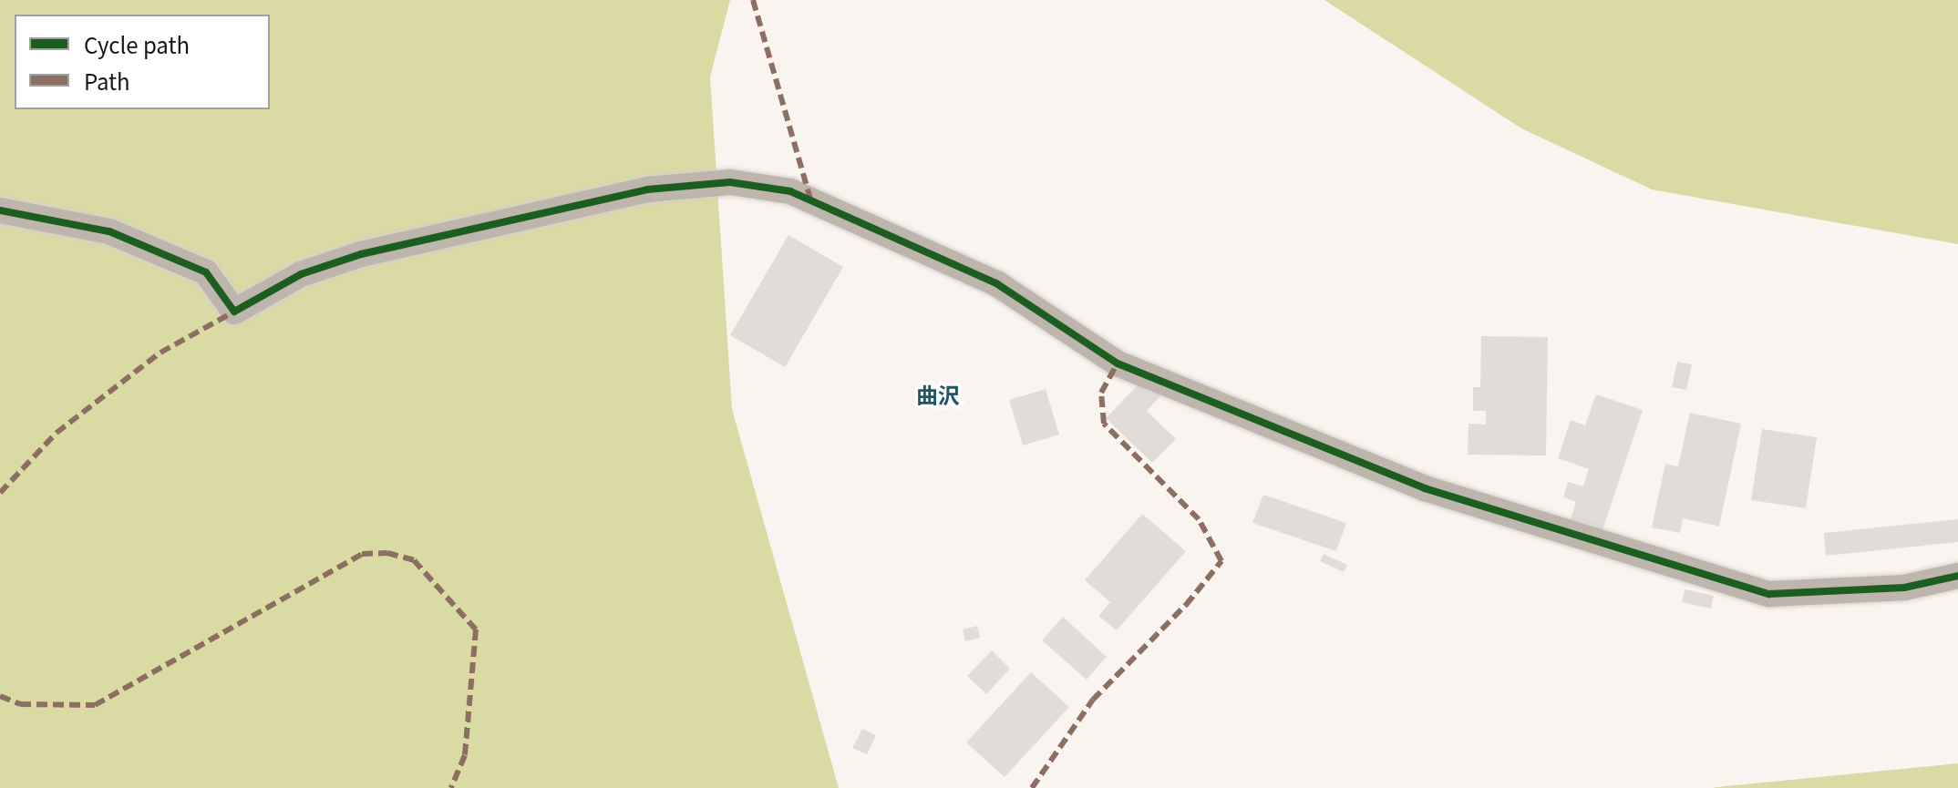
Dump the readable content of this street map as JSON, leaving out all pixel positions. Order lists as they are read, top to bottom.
{
  "districts": ["曲沢"],
  "legend": ["Cycle path", "Path"]
}
